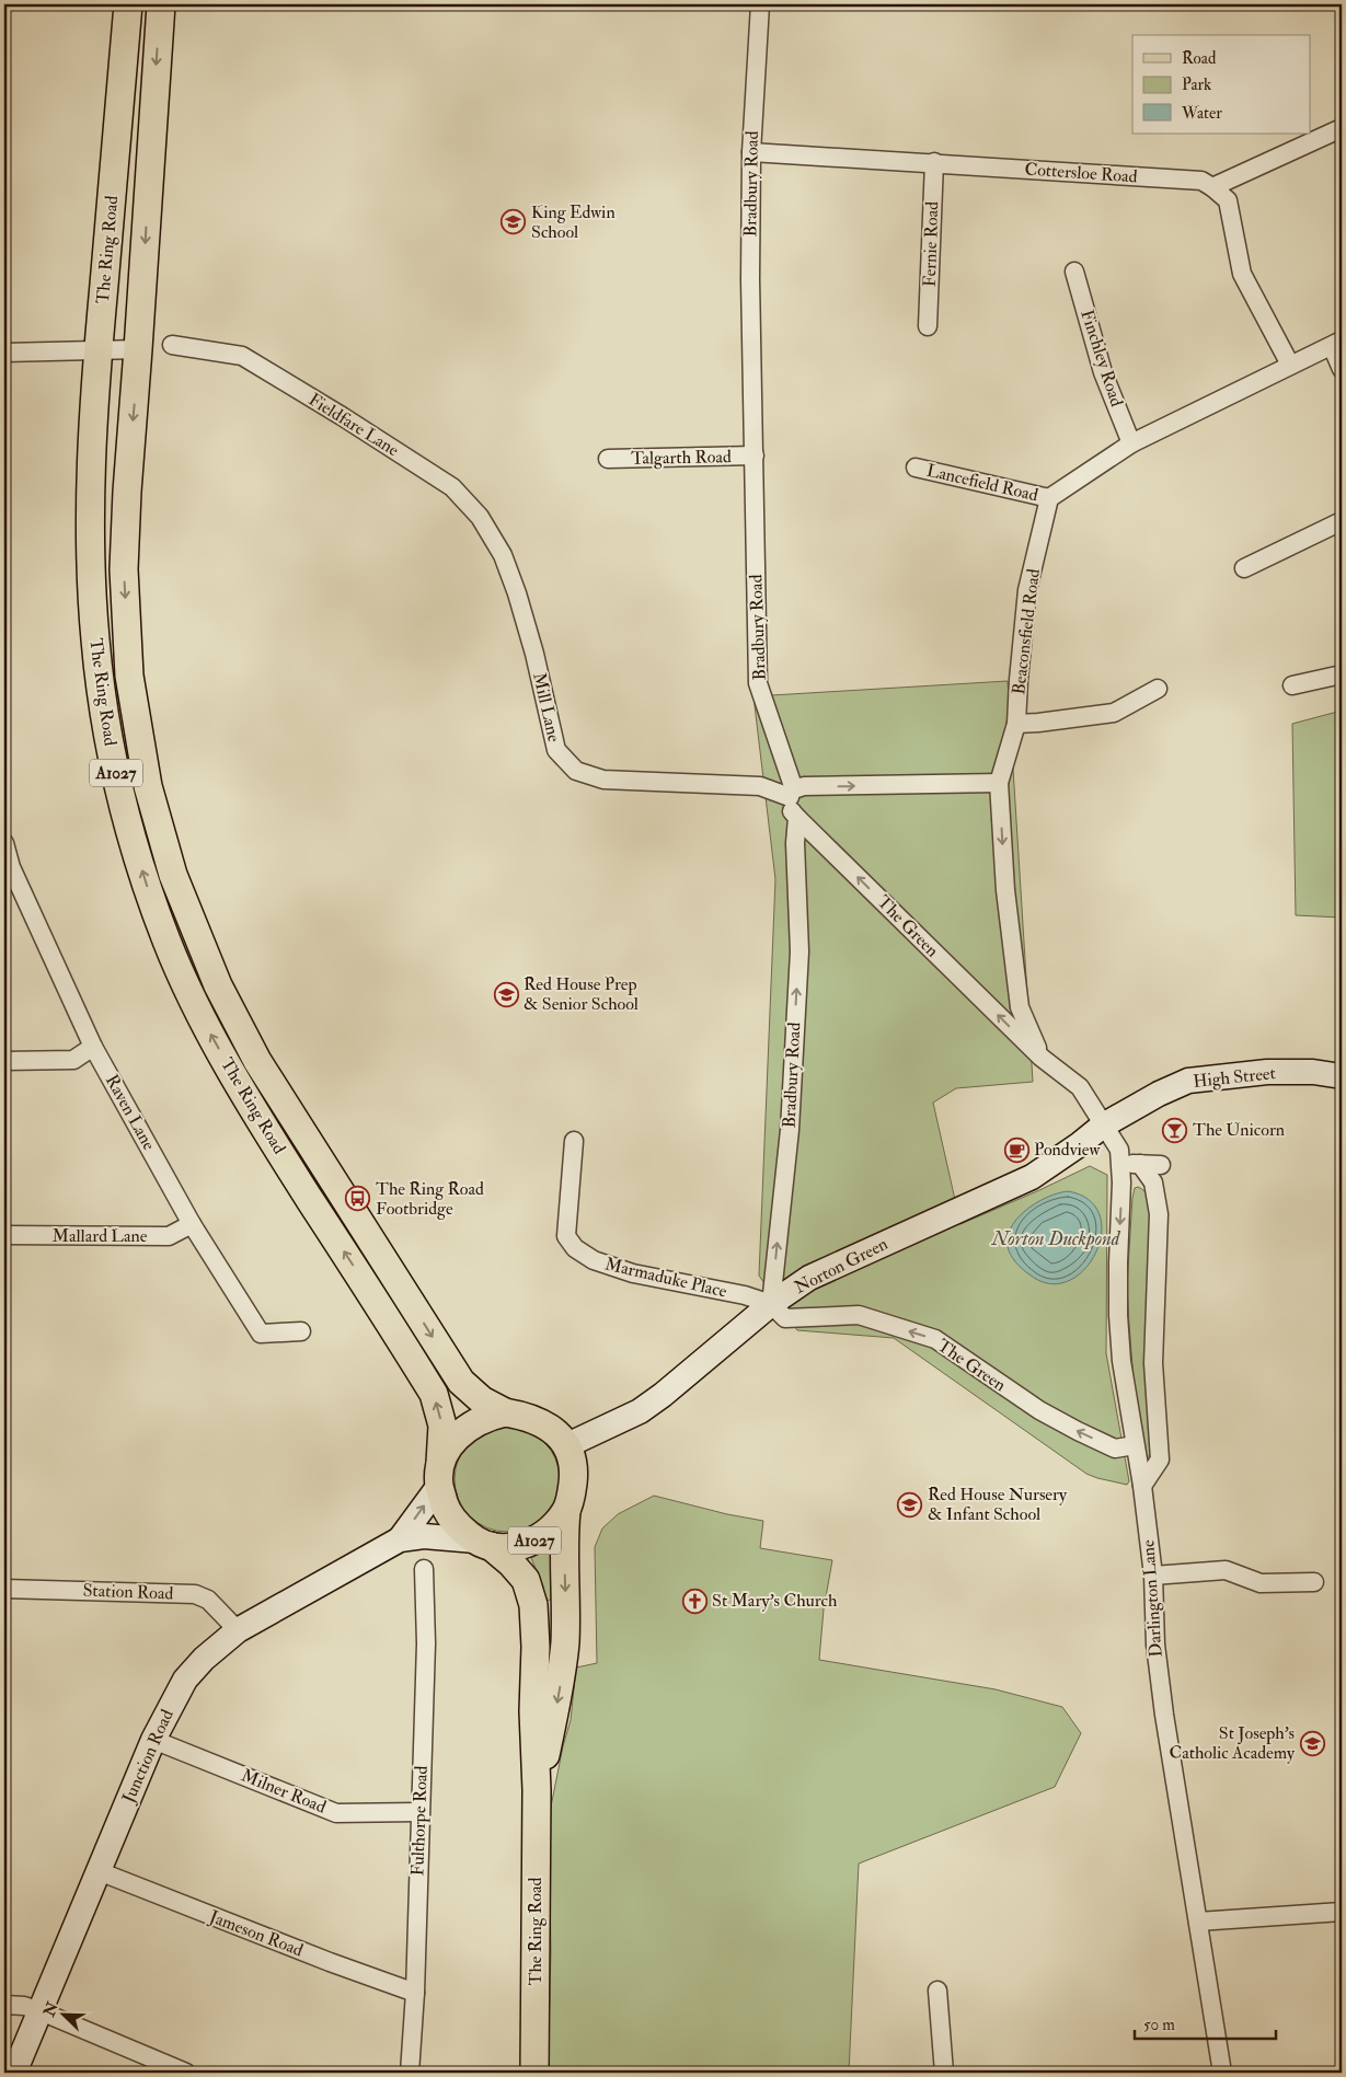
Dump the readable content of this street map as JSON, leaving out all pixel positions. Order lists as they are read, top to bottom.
{
  "streets": {
    "main road": [
      "The Ring Road",
      "A1027",
      "High Street",
      "Norton Green",
      "Junction Road"
    ],
    "street": [
      "Cottersloe Road",
      "Bradbury Road",
      "Fernie Road",
      "Finchley Road",
      "Fieldfare Lane",
      "Talgarth Road",
      "Lancefield Road",
      "Beaconsfield Road",
      "Mill Lane",
      "The Green",
      "Raven Lane",
      "Mallard Lane",
      "Marmaduke Place",
      "Station Road",
      "Darlington Lane",
      "Milner Road",
      "Fulthorpe Road",
      "Jameson Road"
    ]
  },
  "crossings": [
    ["Cottersloe Road", "Bradbury Road"],
    ["Cottersloe Road", "Fernie Road"],
    ["Bradbury Road", "Talgarth Road"],
    ["Bradbury Road", "Mill Lane"],
    ["Bradbury Road", "The Green"],
    ["Bradbury Road", "Norton Green"],
    ["Bradbury Road", "Marmaduke Place"],
    ["The Ring Road", "A1027"],
    ["The Ring Road", "Norton Green"],
    ["The Ring Road", "Junction Road"],
    ["Fieldfare Lane", "Mill Lane"],
    ["Lancefield Road", "Beaconsfield Road"],
    ["Beaconsfield Road", "Mill Lane"],
    ["Beaconsfield Road", "The Green"],
    ["A1027", "Norton Green"],
    ["A1027", "Junction Road"],
    ["The Green", "High Street"],
    ["The Green", "Norton Green"],
    ["The Green", "Marmaduke Place"],
    ["The Green", "Darlington Lane"],
    ["High Street", "Norton Green"],
    ["High Street", "Darlington Lane"],
    ["Raven Lane", "Mallard Lane"],
    ["Norton Green", "Marmaduke Place"],
    ["Norton Green", "Darlington Lane"],
    ["Norton Green", "Junction Road"],
    ["Station Road", "Junction Road"],
    ["Junction Road", "Milner Road"],
    ["Junction Road", "Jameson Road"],
    ["Milner Road", "Fulthorpe Road"],
    ["Fulthorpe Road", "Jameson Road"]
  ],
  "one_way": ["Bradbury Road", "Beaconsfield Road", "The Green"],
  "water": ["Norton Duckpond"],
  "places": {
    "school or university": [
      "King Edwin School",
      "Red House Prep & Senior School",
      "Red House Nursery & Infant School",
      "St Joseph's Catholic Academy"
    ],
    "bar": ["The Unicorn"],
    "cafe": ["Pondview"],
    "bus stop": ["The Ring Road Footbridge"],
    "church": ["St Mary’s Church"]
  },
  "legend": ["Road", "Park", "Water"],
  "scale_bar": "50 m",
  "north": "top left"
}
